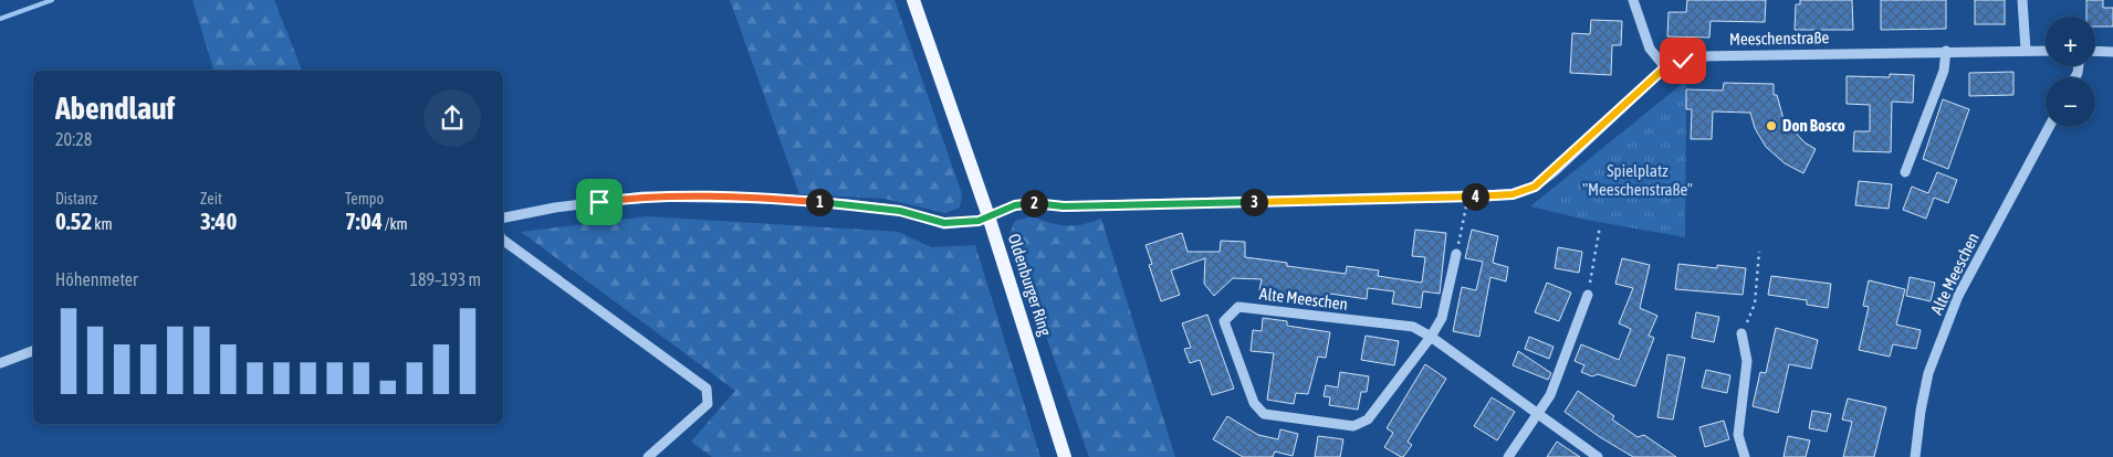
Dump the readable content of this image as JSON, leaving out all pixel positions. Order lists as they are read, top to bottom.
{
  "streets": {
    "main road": ["Oldenburger Ring"],
    "street": ["Meeschenstraße", "Alte Meeschen"]
  },
  "crossings": [
    ["Meeschenstraße", "Oldenburger Ring"]
  ],
  "parks": ["Spielplatz \"Meeschenstraße\""],
  "places": ["Don Bosco"],
  "page": {
    "map_buttons": ["+", "−"],
    "heading": ["Abendlauf", "20:28"],
    "stats": [
      ["Distanz", "0.52 km"],
      ["Zeit", "3:40"],
      ["Tempo", "7:04 /km"]
    ],
    "pins": [
      "4",
      "1",
      "3",
      "2"
    ],
    "chart": ["Höhenmeter", "189–193 m"]
  }
}
